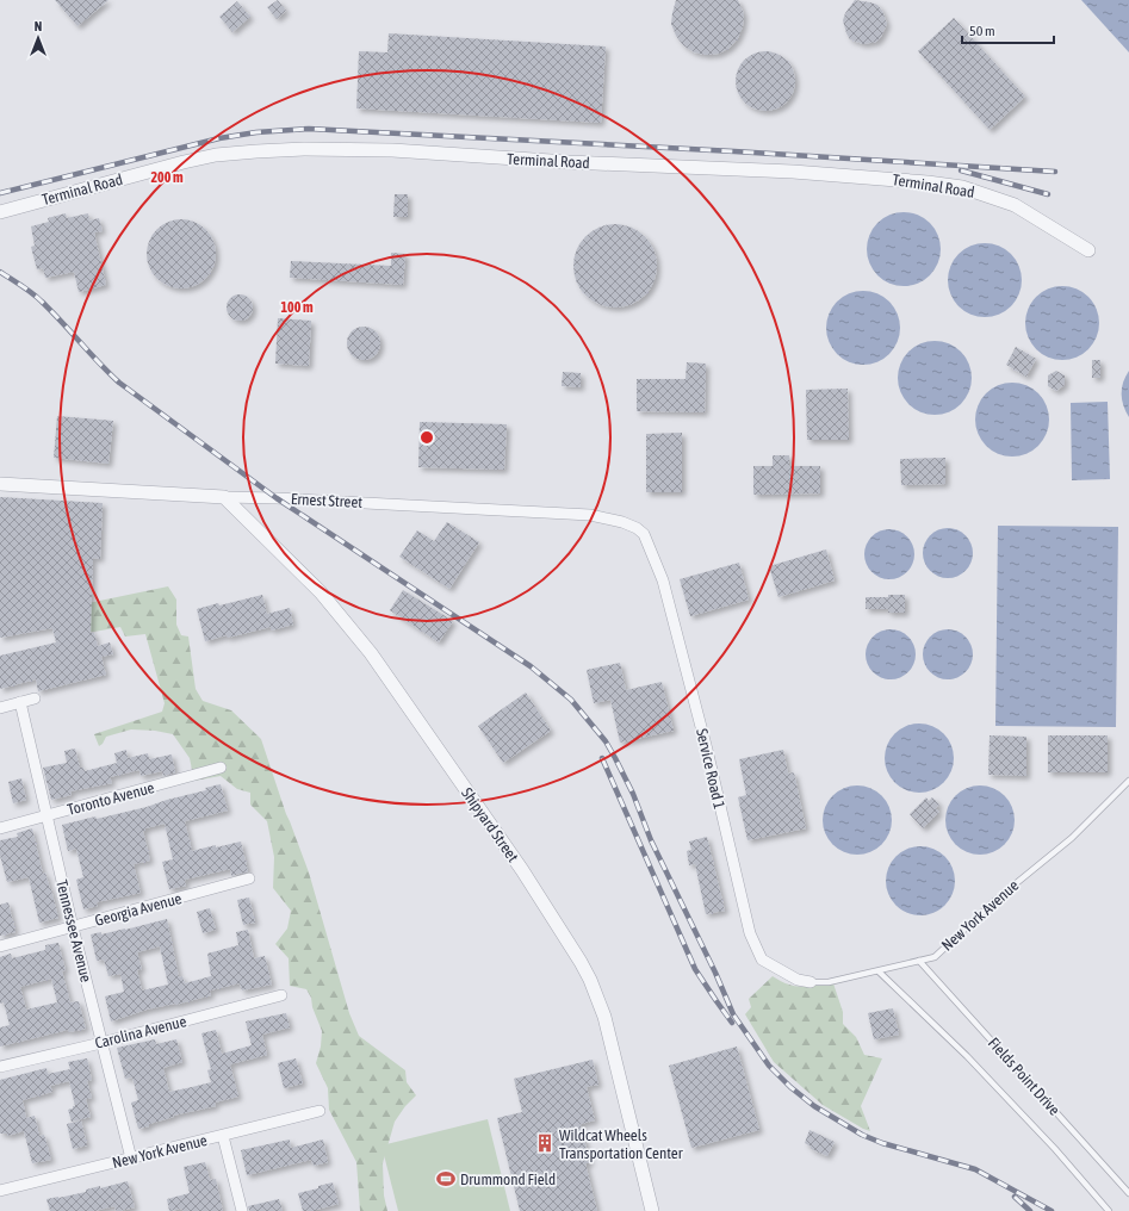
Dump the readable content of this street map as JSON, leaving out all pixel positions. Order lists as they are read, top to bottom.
{
  "streets": {
    "street": [
      "Terminal Road",
      "Ernest Street",
      "Service Road 1",
      "Toronto Avenue",
      "Shipyard Street",
      "Georgia Avenue",
      "New York Avenue",
      "Tennessee Avenue",
      "Carolina Avenue"
    ],
    "lane": ["Fields Point Drive"]
  },
  "crossings": [
    ["Ernest Street", "Service Road 1"],
    ["Ernest Street", "Shipyard Street"],
    ["Service Road 1", "New York Avenue"],
    ["Toronto Avenue", "Tennessee Avenue"],
    ["Georgia Avenue", "Tennessee Avenue"],
    ["New York Avenue", "Tennessee Avenue"],
    ["New York Avenue", "Fields Point Drive"],
    ["Tennessee Avenue", "Carolina Avenue"]
  ],
  "places": {
    "building": ["Wildcat Wheels Transportation Center"],
    "sports": ["Drummond Field"]
  },
  "scale_bar": "50 m",
  "north": "top",
  "rings": ["200 m", "100 m"]
}
